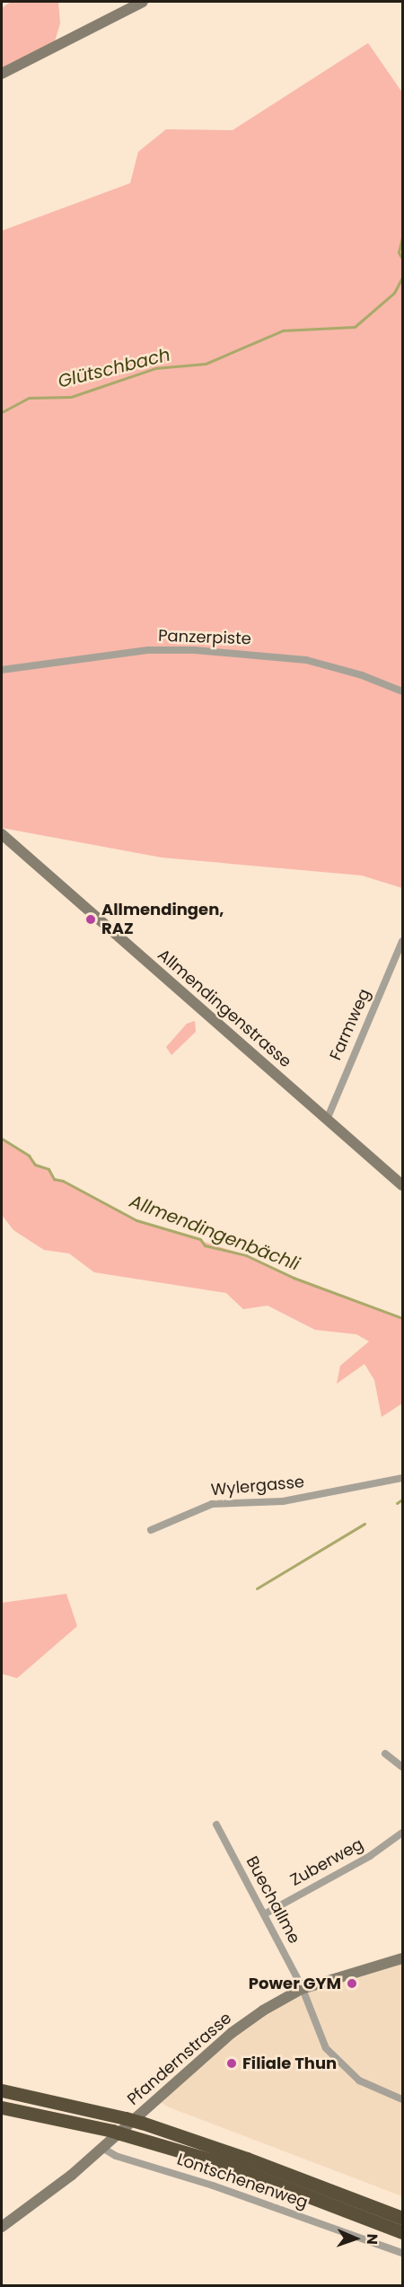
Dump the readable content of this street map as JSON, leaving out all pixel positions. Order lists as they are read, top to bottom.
{
  "streets": {
    "street": [
      "Panzerpiste",
      "Allmendingenstrasse",
      "Farmweg",
      "Wylergasse",
      "Zuberweg",
      "Buechallme",
      "Pfandernstrasse",
      "Lontschenenweg"
    ]
  },
  "crossings": [
    ["Allmendingenstrasse", "Farmweg"],
    ["Zuberweg", "Buechallme"],
    ["Buechallme", "Pfandernstrasse"],
    ["Pfandernstrasse", "Lontschenenweg"]
  ],
  "water": ["Glütschbach", "Allmendingenbächli"],
  "places": ["Allmendingen, RAZ", "Power GYM", "Filiale Thun"],
  "north": "right"
}
